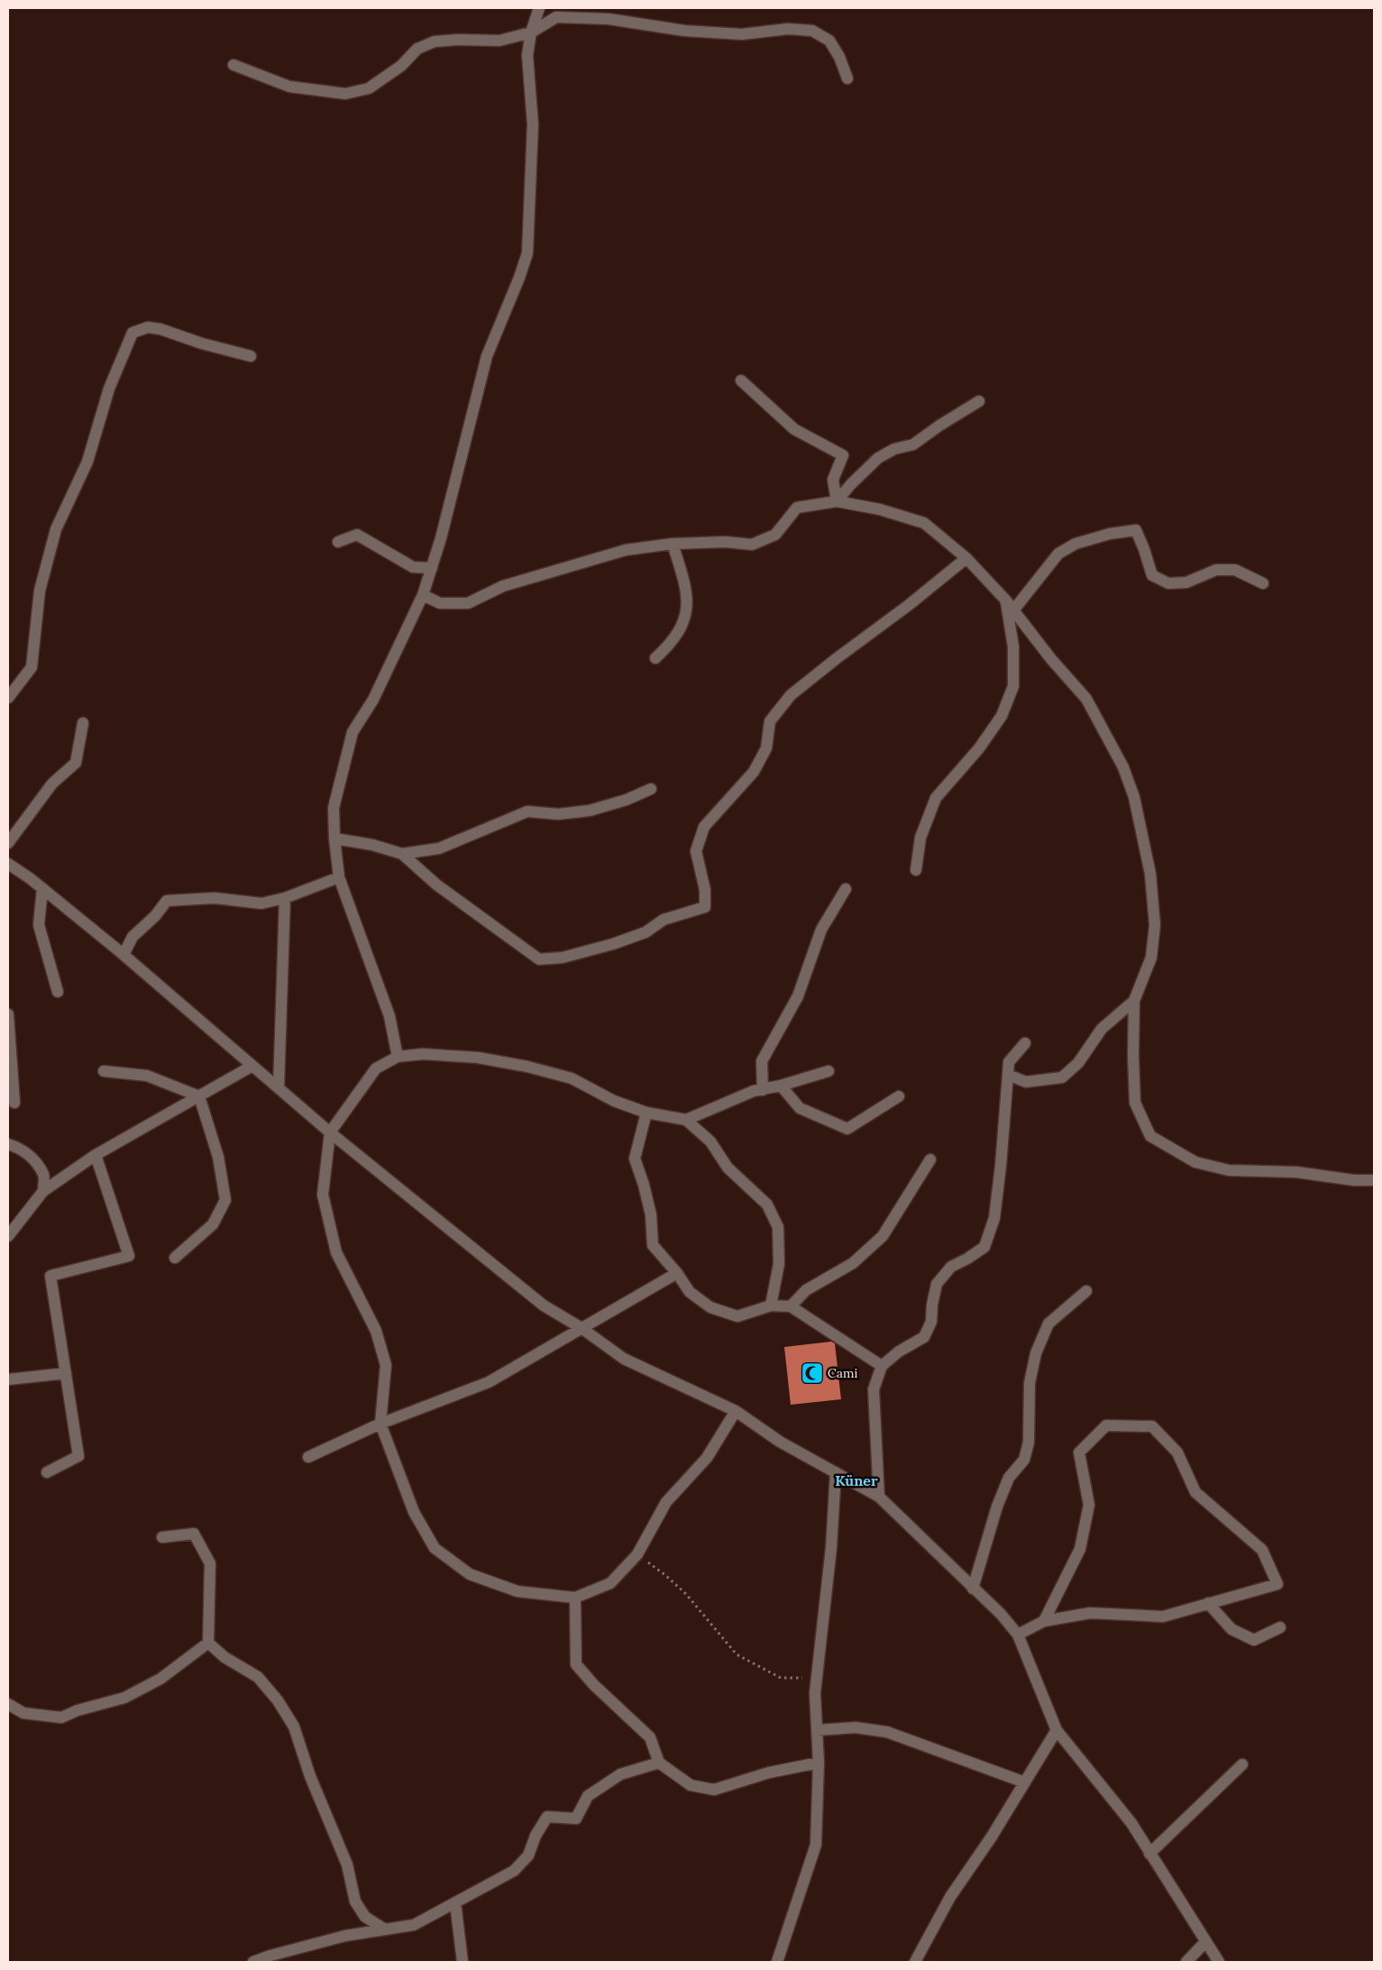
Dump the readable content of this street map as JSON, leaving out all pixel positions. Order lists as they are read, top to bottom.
{
  "districts": ["Küner"],
  "places": {
    "mosque": ["Cami"]
  }
}
